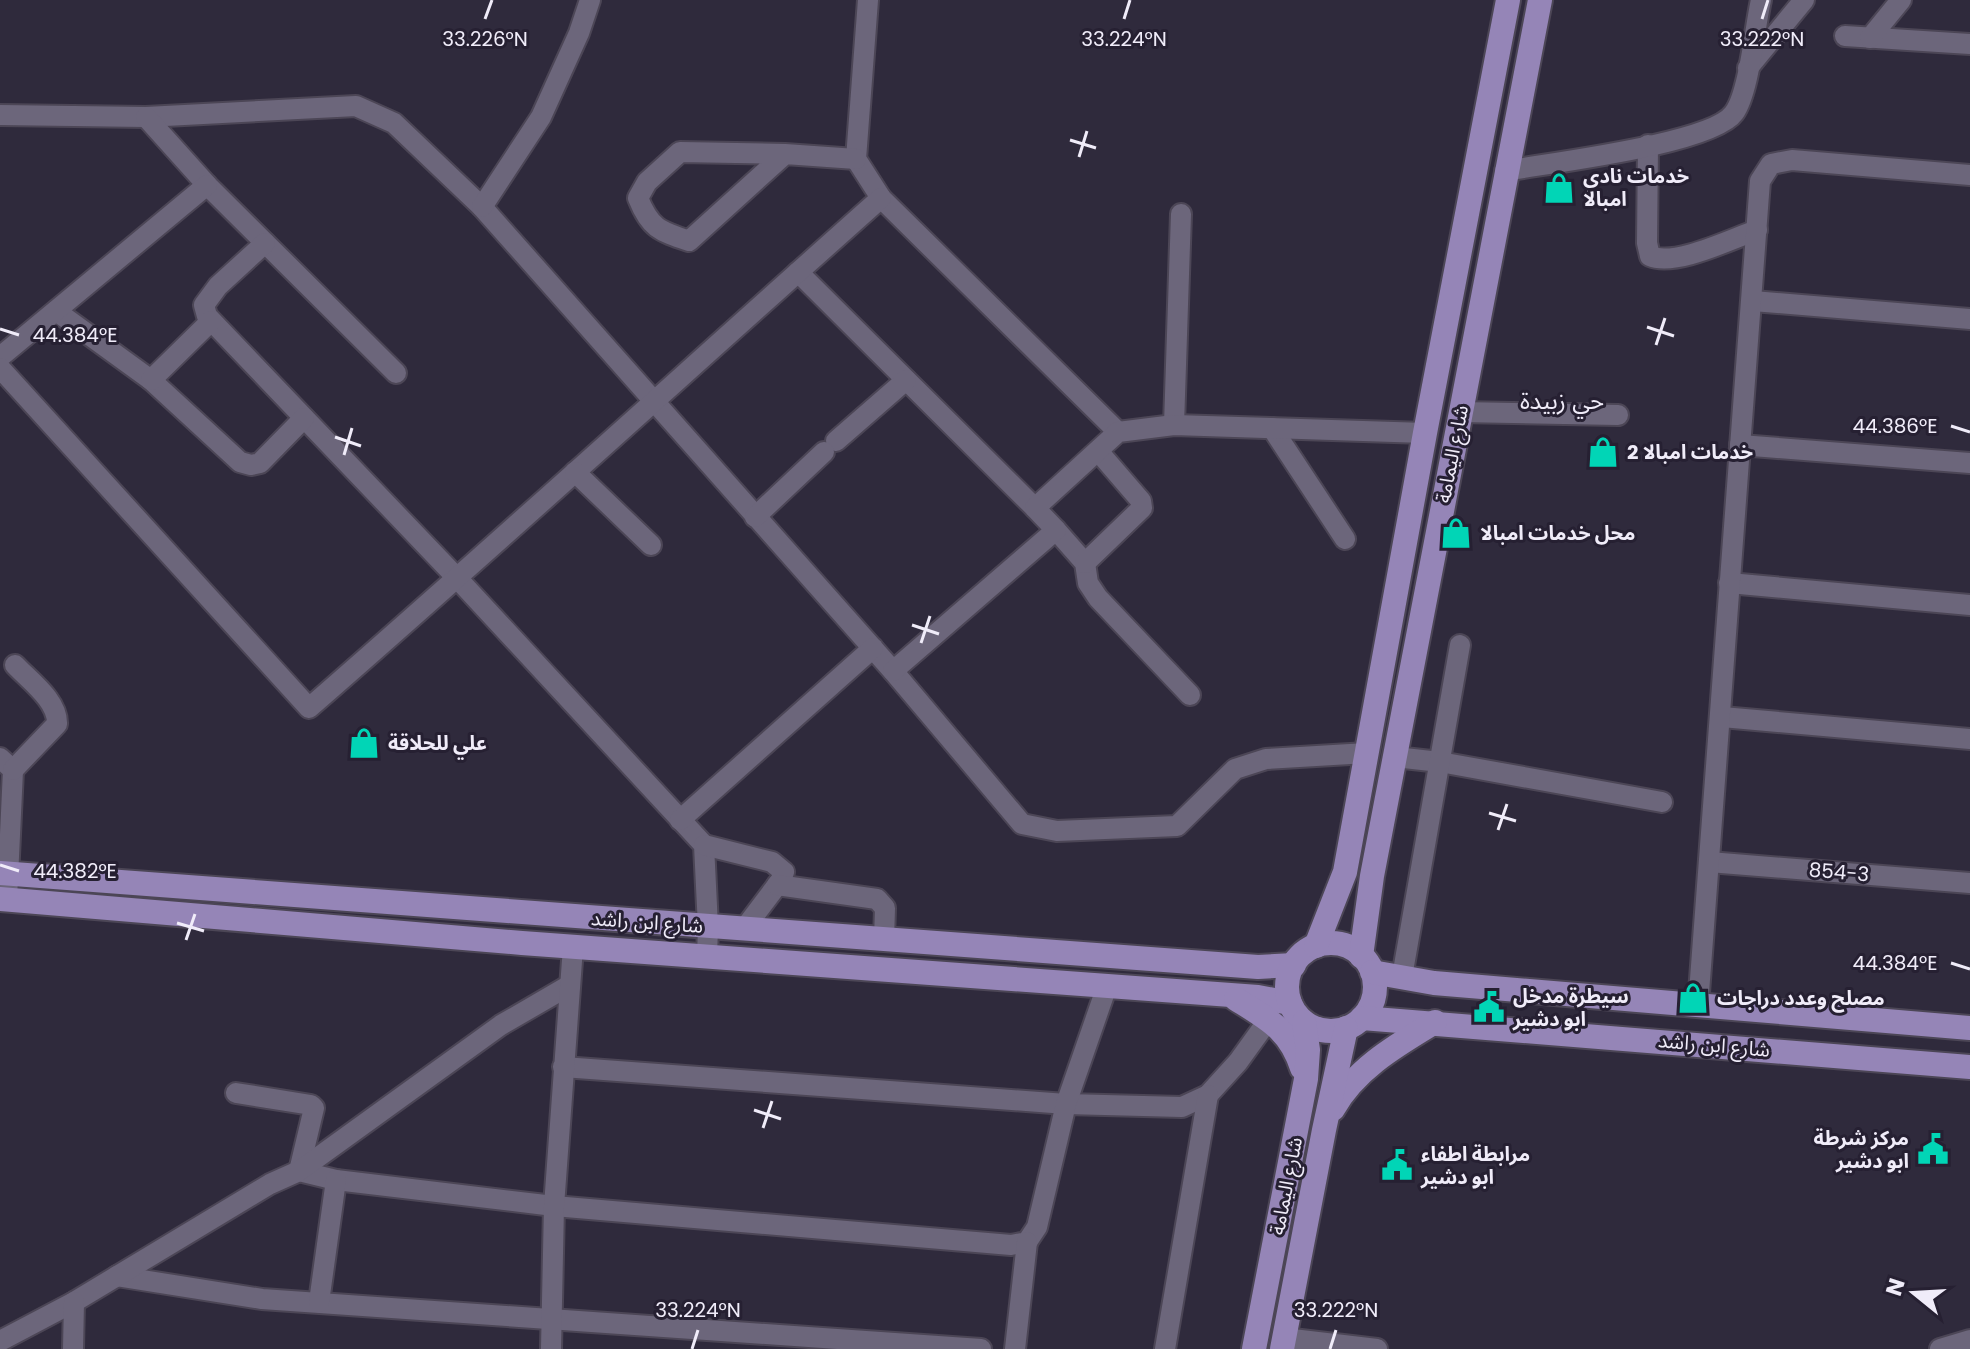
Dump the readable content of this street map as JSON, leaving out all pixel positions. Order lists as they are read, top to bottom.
{
  "streets": {
    "main road": ["شارع اليمامة", "شارع ابن راشد"],
    "street": ["854-3"]
  },
  "crossings": [
    ["شارع اليمامة", "شارع ابن راشد"]
  ],
  "districts": ["حي زبيدة"],
  "places": {
    "shop": [
      "خدمات نادي امبالا",
      "خدمات امبالا 2",
      "محل خدمات امبالا",
      "علي للحلاقة",
      "مصلح وعدد دراجات"
    ],
    "public building": ["سيطرة مدخل ابو دشير", "مركز شرطة ابو دشير", "مرابطة اطفاء ابو دشير"]
  },
  "north": "left",
  "coordinates": [
    "33.226°N",
    "33.224°N",
    "33.222°N",
    "44.384°E",
    "44.386°E",
    "44.382°E"
  ]
}
